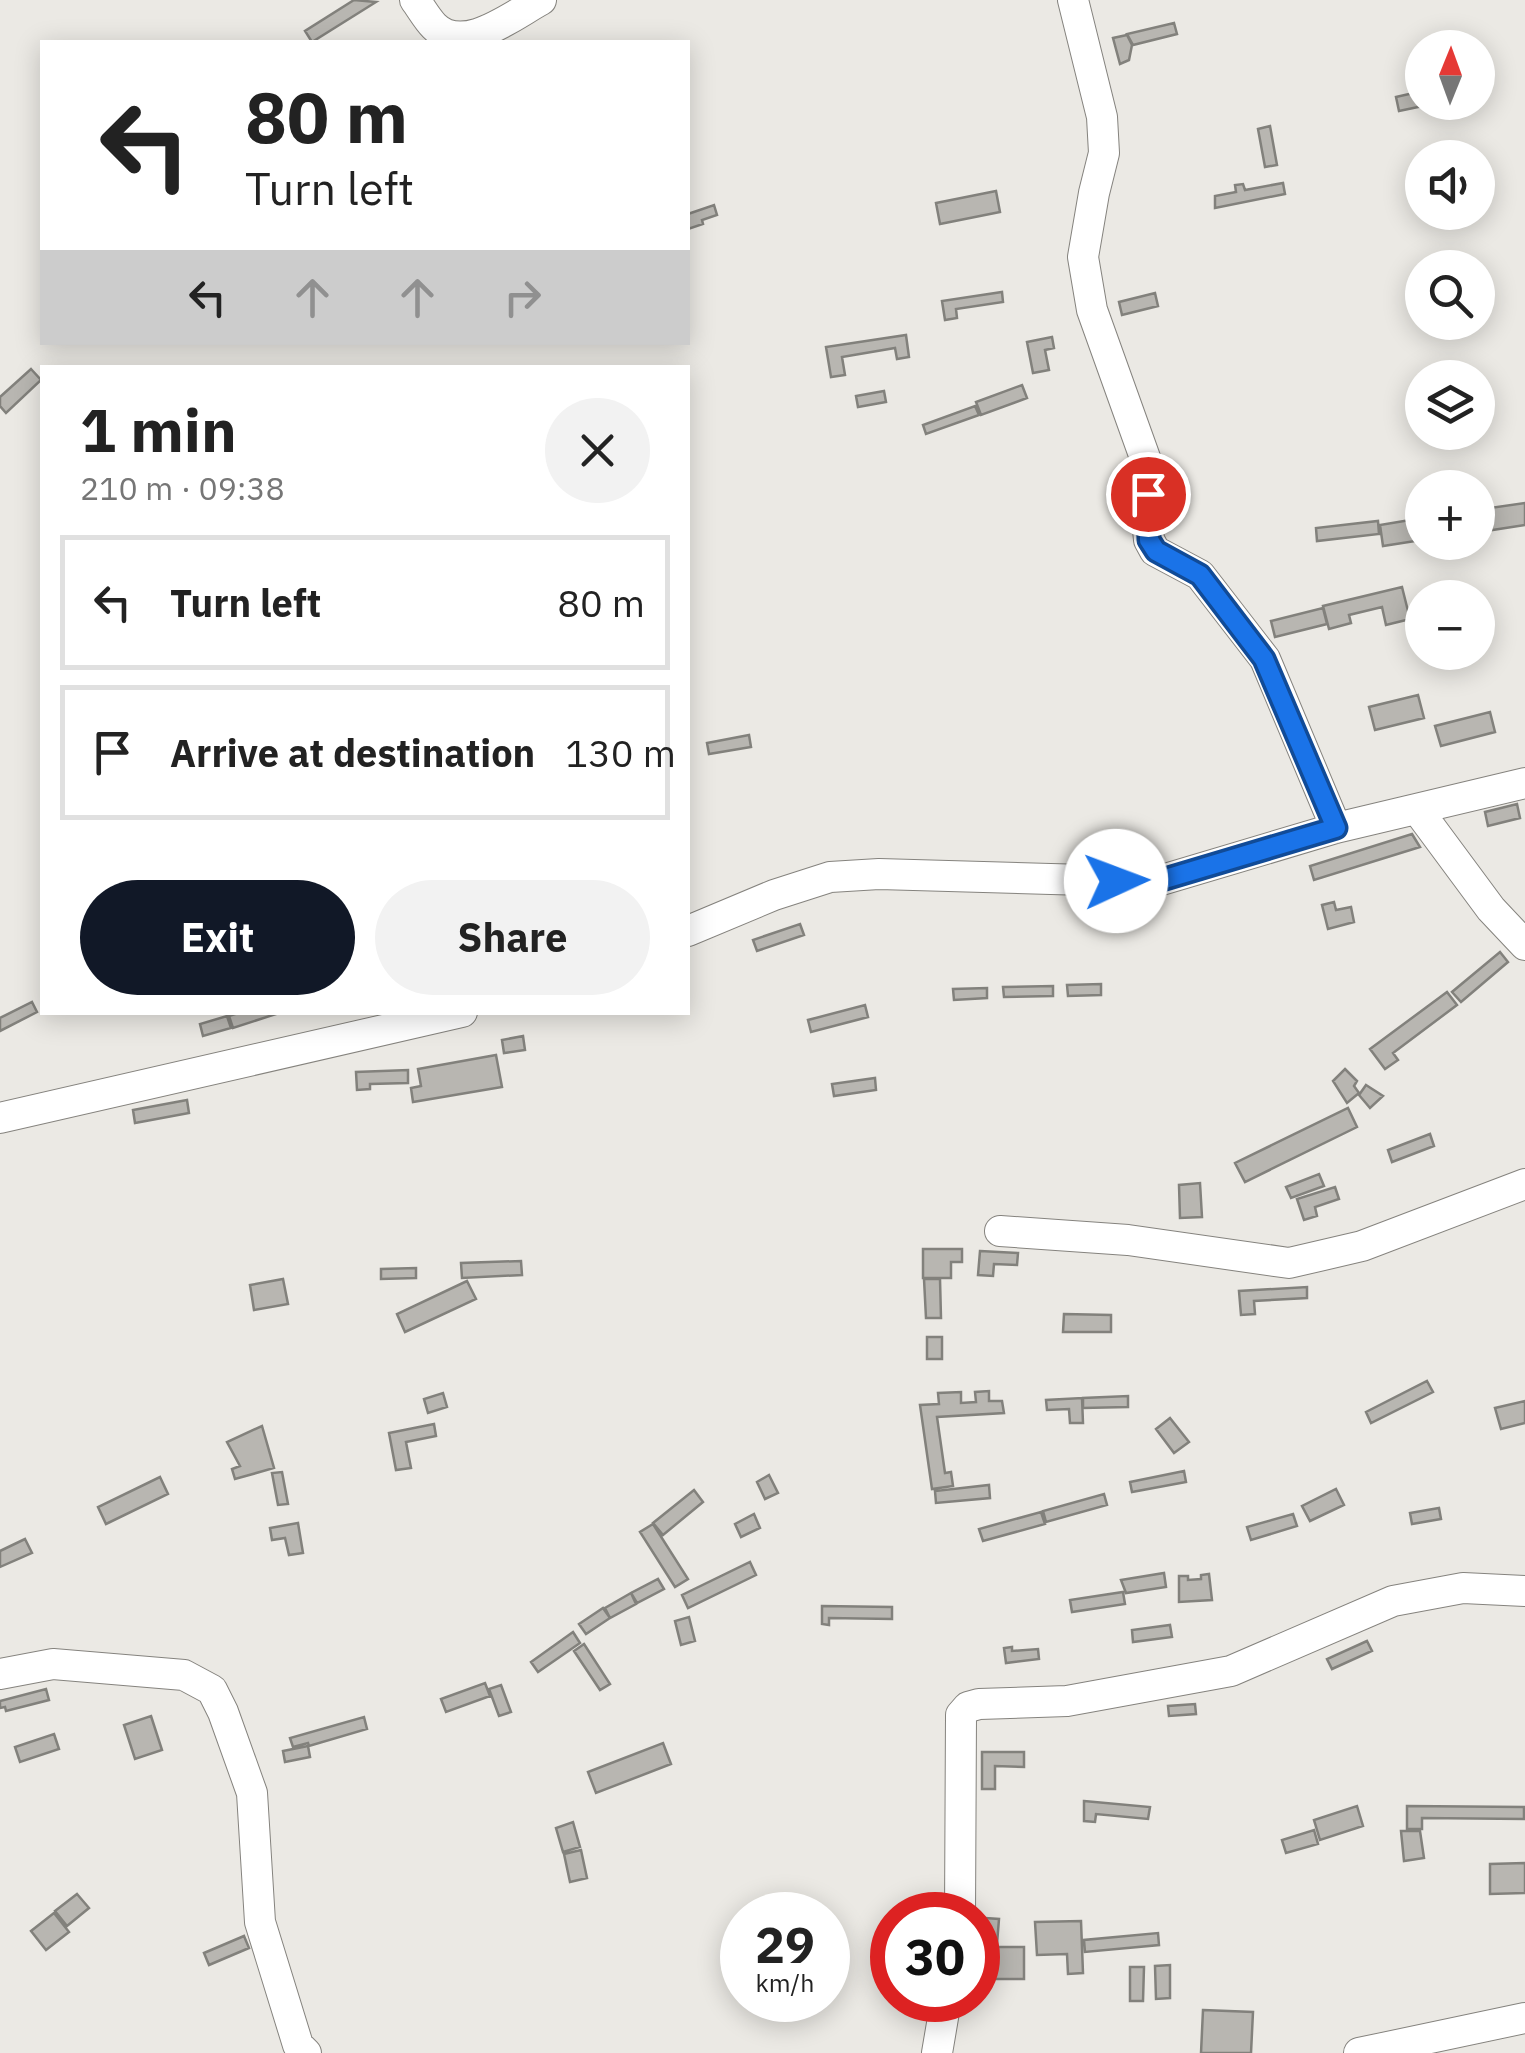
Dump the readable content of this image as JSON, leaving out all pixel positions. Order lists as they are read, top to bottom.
{
  "north": "top",
  "page": {
    "map_buttons": ["+", "−"],
    "turn": ["80 m", "Turn left"],
    "heading": ["1 min", "210 m · 09:38"],
    "list": [
      {
        "name": "Turn left",
        "value": "80 m"
      },
      {
        "name": "Arrive at destination",
        "value": "130 m"
      }
    ],
    "buttons": ["Exit", "Share"],
    "speed": "29 km/h",
    "limit": "30"
  }
}
